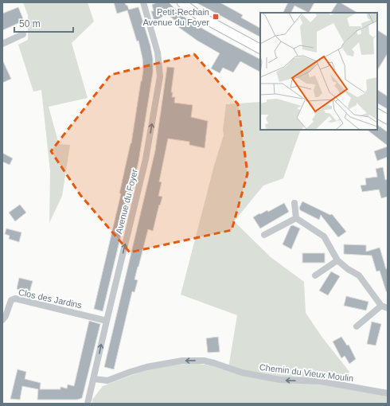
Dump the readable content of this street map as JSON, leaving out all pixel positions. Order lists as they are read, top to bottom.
{
  "streets": {
    "street": ["Avenue du Foyer", "Clos des Jardins", "Chemin du Vieux Moulin"]
  },
  "crossings": [
    ["Avenue du Foyer", "Clos des Jardins"],
    ["Avenue du Foyer", "Chemin du Vieux Moulin"]
  ],
  "one_way": ["Avenue du Foyer", "Chemin du Vieux Moulin"],
  "places": {
    "transit": ["Petit-Rechain Avenue du Foyer"]
  },
  "scale_bar": "50 m"
}
